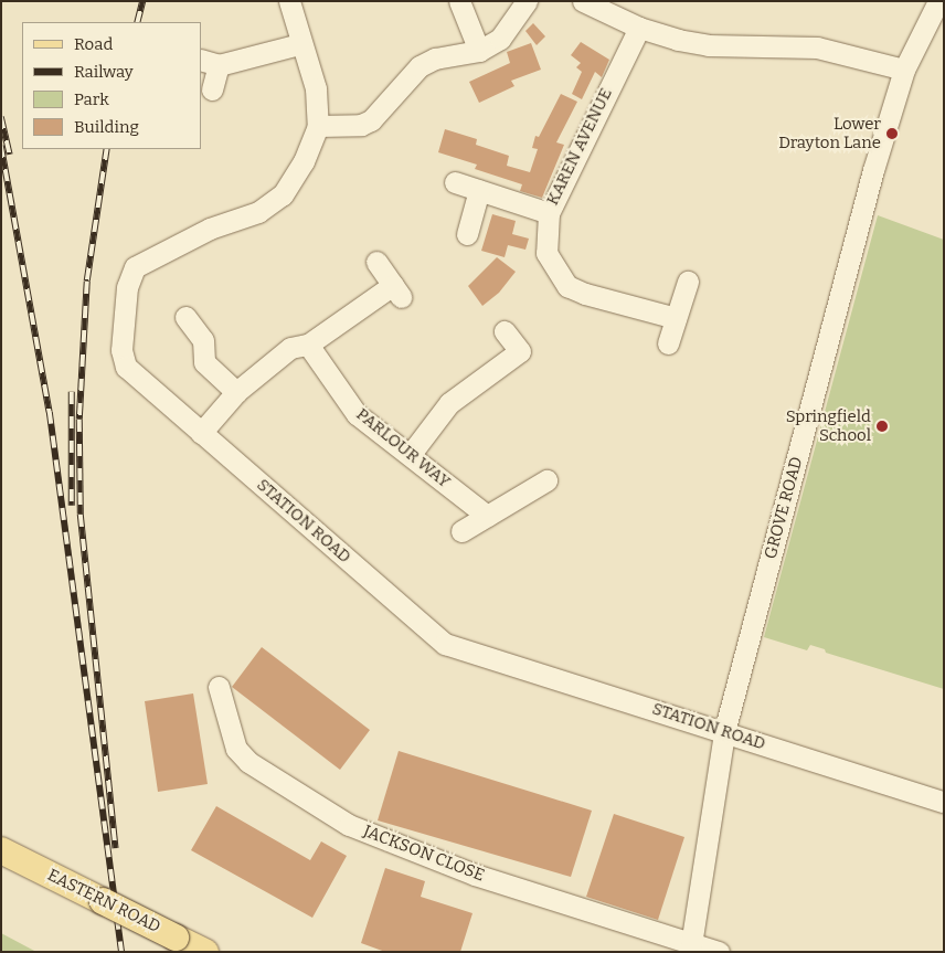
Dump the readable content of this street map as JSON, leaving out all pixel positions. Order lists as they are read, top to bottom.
{
  "streets": {
    "main road": ["EASTERN ROAD"],
    "street": [
      "KAREN AVENUE",
      "PARLOUR WAY",
      "GROVE ROAD",
      "STATION ROAD",
      "JACKSON CLOSE"
    ]
  },
  "crossings": [
    ["GROVE ROAD", "STATION ROAD"],
    ["GROVE ROAD", "JACKSON CLOSE"]
  ],
  "places": ["Lower Drayton Lane", "Springfield School"],
  "legend": [
    "Road",
    "Railway",
    "Park",
    "Building"
  ]
}
